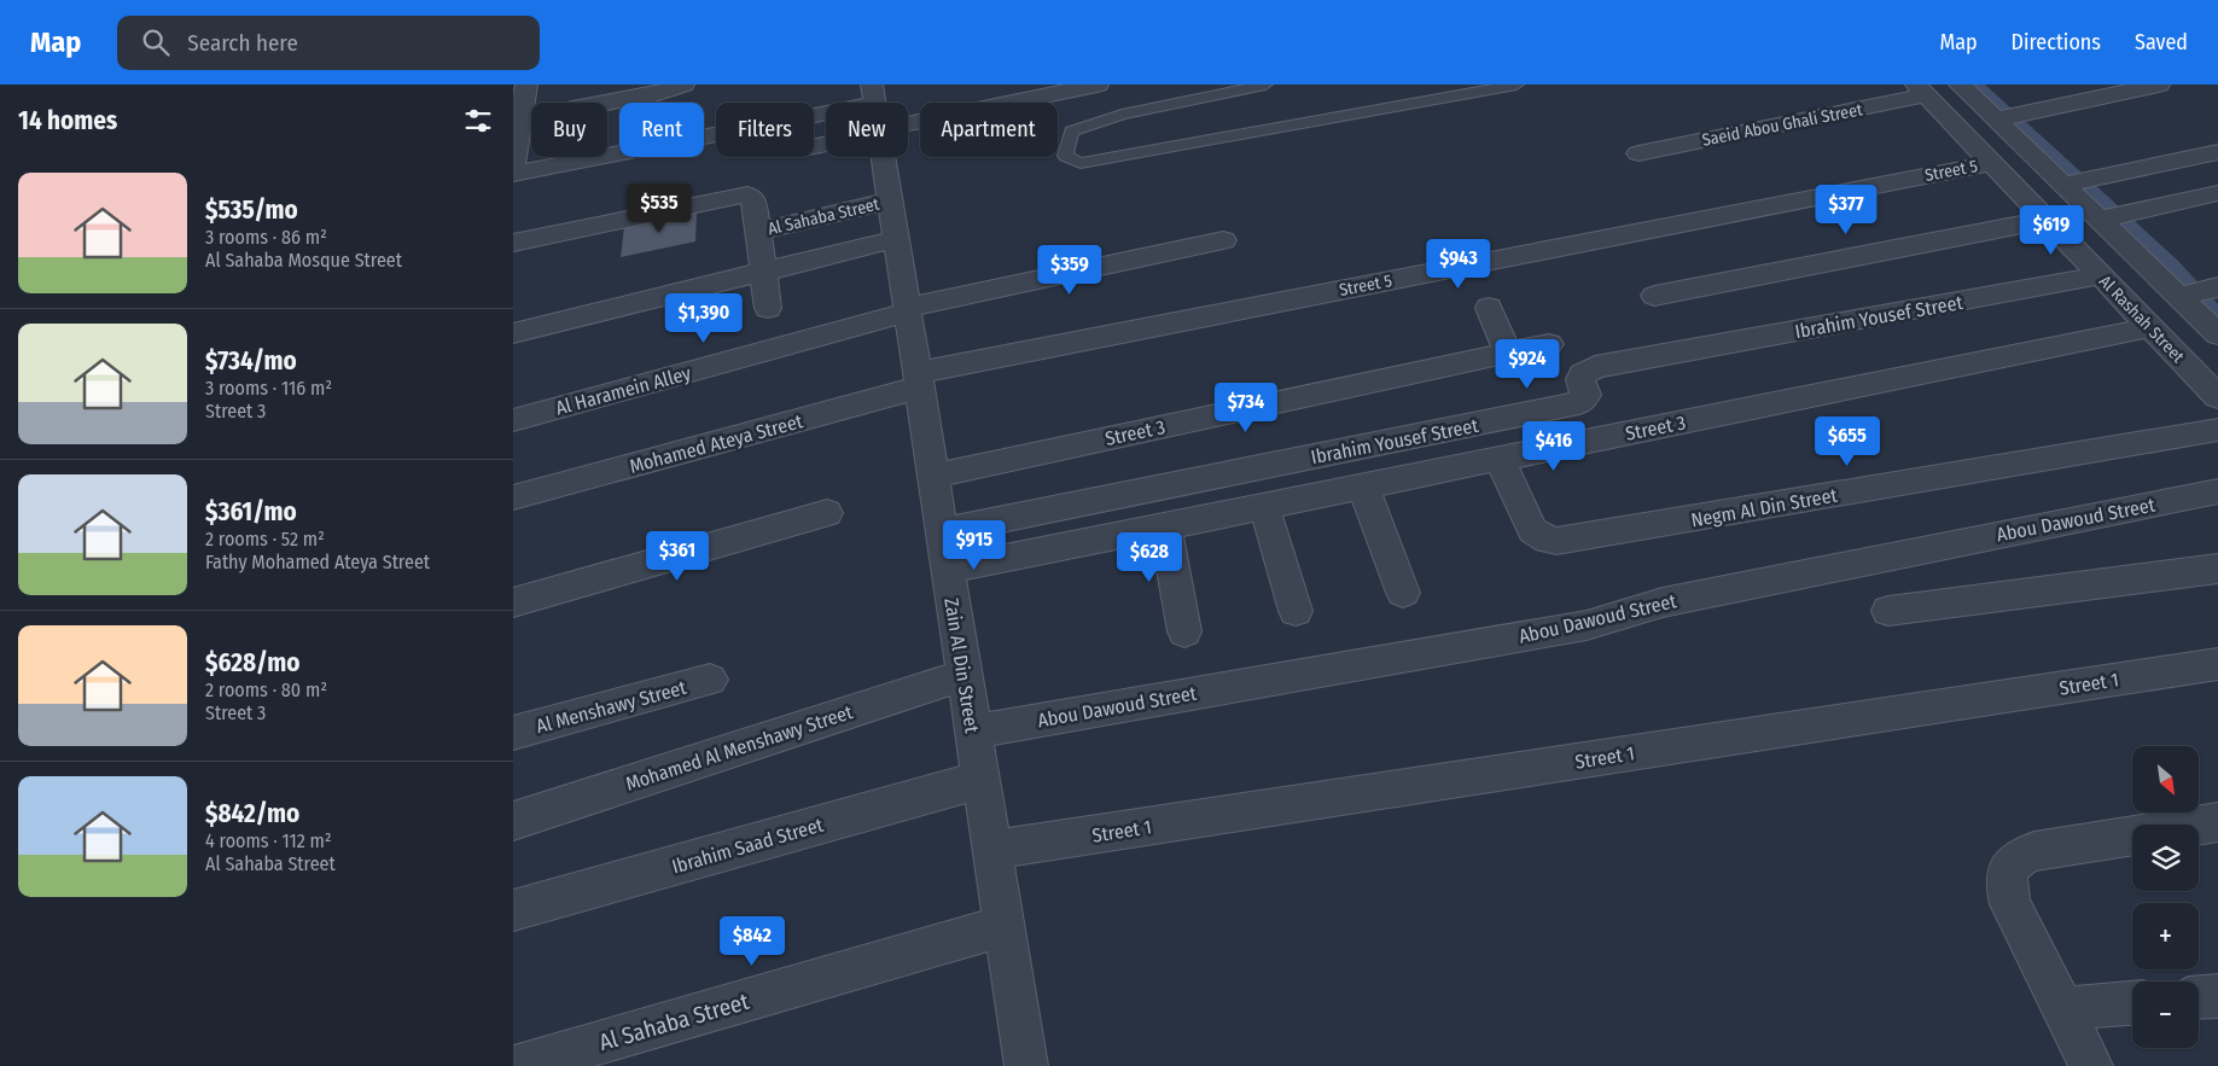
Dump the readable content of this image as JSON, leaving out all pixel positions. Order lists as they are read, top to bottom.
{
  "streets": {
    "street": [
      "Saeid Abou Ghali Street",
      "Street 5",
      "Al Sahaba Street",
      "Ibrahim Yousef Street",
      "Al Rashah Street",
      "Al Haramein Alley",
      "Street 3",
      "Mohamed Ateya Street",
      "Negm Al Din Street",
      "Abou Dawoud Street",
      "Zain Al Din Street",
      "Street 1",
      "Al Menshawy Street",
      "Mohamed Al Menshawy Street",
      "Ibrahim Saad Street"
    ]
  },
  "crossings": [
    ["Saeid Abou Ghali Street", "Al Rashah Street"],
    ["Street 5", "Al Rashah Street"],
    ["Street 5", "Mohamed Ateya Street"],
    ["Street 5", "Zain Al Din Street"],
    ["Al Sahaba Street", "Zain Al Din Street"],
    ["Ibrahim Yousef Street", "Al Rashah Street"],
    ["Ibrahim Yousef Street", "Zain Al Din Street"],
    ["Al Rashah Street", "Street 3"],
    ["Al Haramein Alley", "Zain Al Din Street"],
    ["Street 3", "Negm Al Din Street"],
    ["Street 3", "Zain Al Din Street"],
    ["Mohamed Ateya Street", "Zain Al Din Street"],
    ["Abou Dawoud Street", "Zain Al Din Street"],
    ["Zain Al Din Street", "Street 1"],
    ["Zain Al Din Street", "Mohamed Al Menshawy Street"],
    ["Zain Al Din Street", "Ibrahim Saad Street"]
  ],
  "north": "bottom right",
  "page": {
    "header": "Map",
    "search": "Search here",
    "nav": ["Map", "Directions", "Saved"],
    "heading": "14 homes",
    "chip": [
      "Buy",
      "Rent",
      "Filters",
      "New",
      "Apartment"
    ],
    "list": [
      {
        "name": "$535/mo",
        "note": "3 rooms · 86 m² · Al Sahaba Mosque Street"
      },
      {
        "name": "$734/mo",
        "note": "3 rooms · 116 m² · Street 3"
      },
      {
        "name": "$361/mo",
        "note": "2 rooms · 52 m² · Fathy Mohamed Ateya Street"
      },
      {
        "name": "$628/mo",
        "note": "2 rooms · 80 m² · Street 3"
      },
      {
        "name": "$842/mo",
        "note": "4 rooms · 112 m² · Al Sahaba Street"
      }
    ],
    "price": [
      "$535",
      "$377",
      "$619",
      "$943",
      "$359",
      "$1,390",
      "$924",
      "$734",
      "$655",
      "$416",
      "$915",
      "$361",
      "$628",
      "$842"
    ],
    "map_buttons": ["+", "−"]
  }
}
